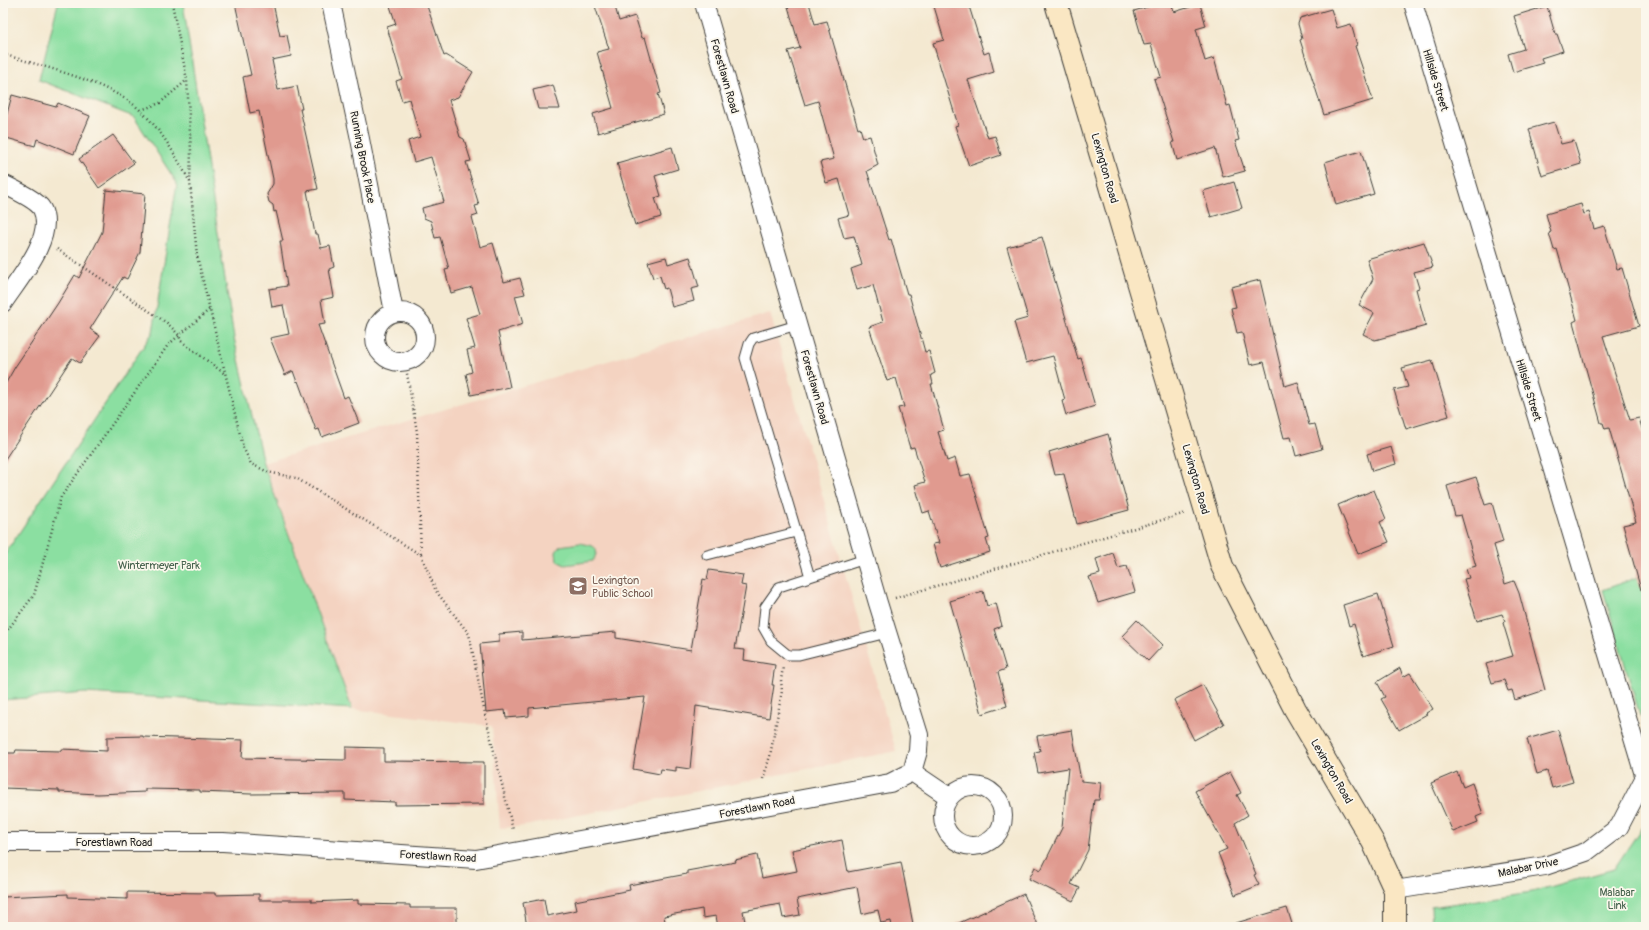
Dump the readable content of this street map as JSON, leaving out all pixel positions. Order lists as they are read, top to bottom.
{
  "streets": {
    "street": [
      "Forestlawn Road",
      "Hillside Street",
      "Running Brook Place",
      "Lexington Road",
      "Malabar Drive"
    ]
  },
  "crossings": [
    ["Hillside Street", "Malabar Drive"],
    ["Lexington Road", "Malabar Drive"]
  ],
  "parks": ["Wintermeyer Park", "Malabar Link"],
  "places": {
    "school or university": ["Lexington Public School"]
  }
}
